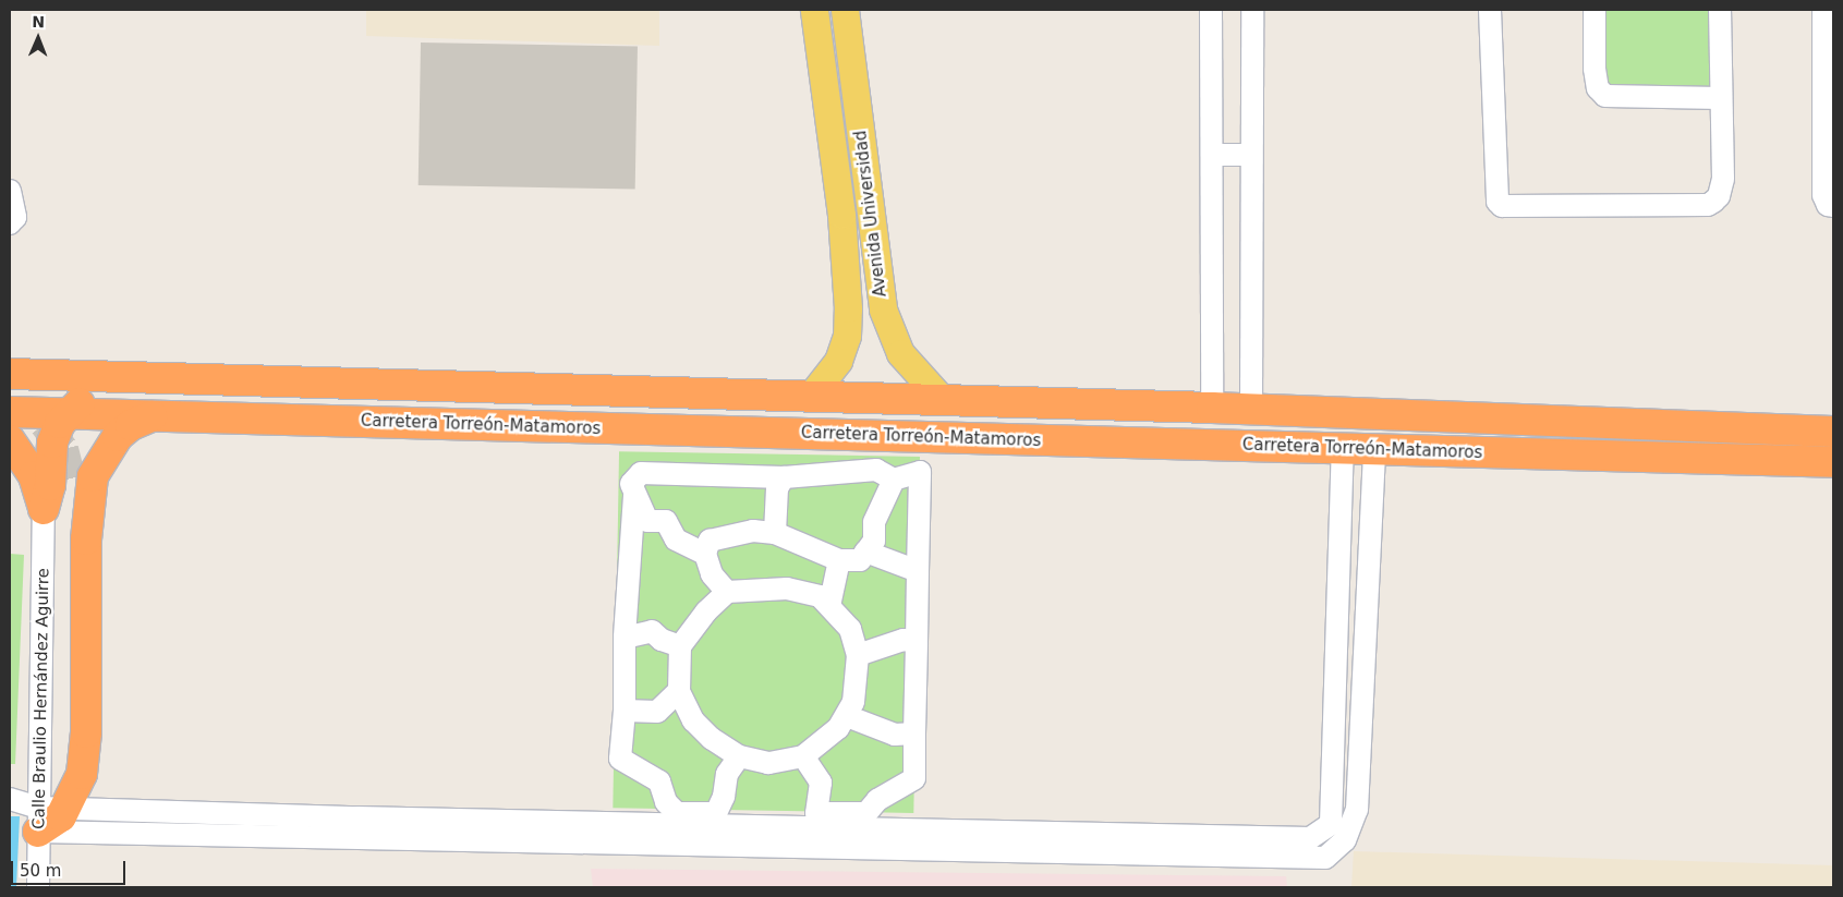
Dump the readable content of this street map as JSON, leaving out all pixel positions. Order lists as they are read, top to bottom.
{
  "streets": {
    "highway": ["Carretera Torreón-Matamoros"],
    "main road": ["Avenida Universidad"],
    "street": ["Calle Braulio Hernández Aguirre"]
  },
  "scale_bar": "50 m",
  "north": "top"
}
